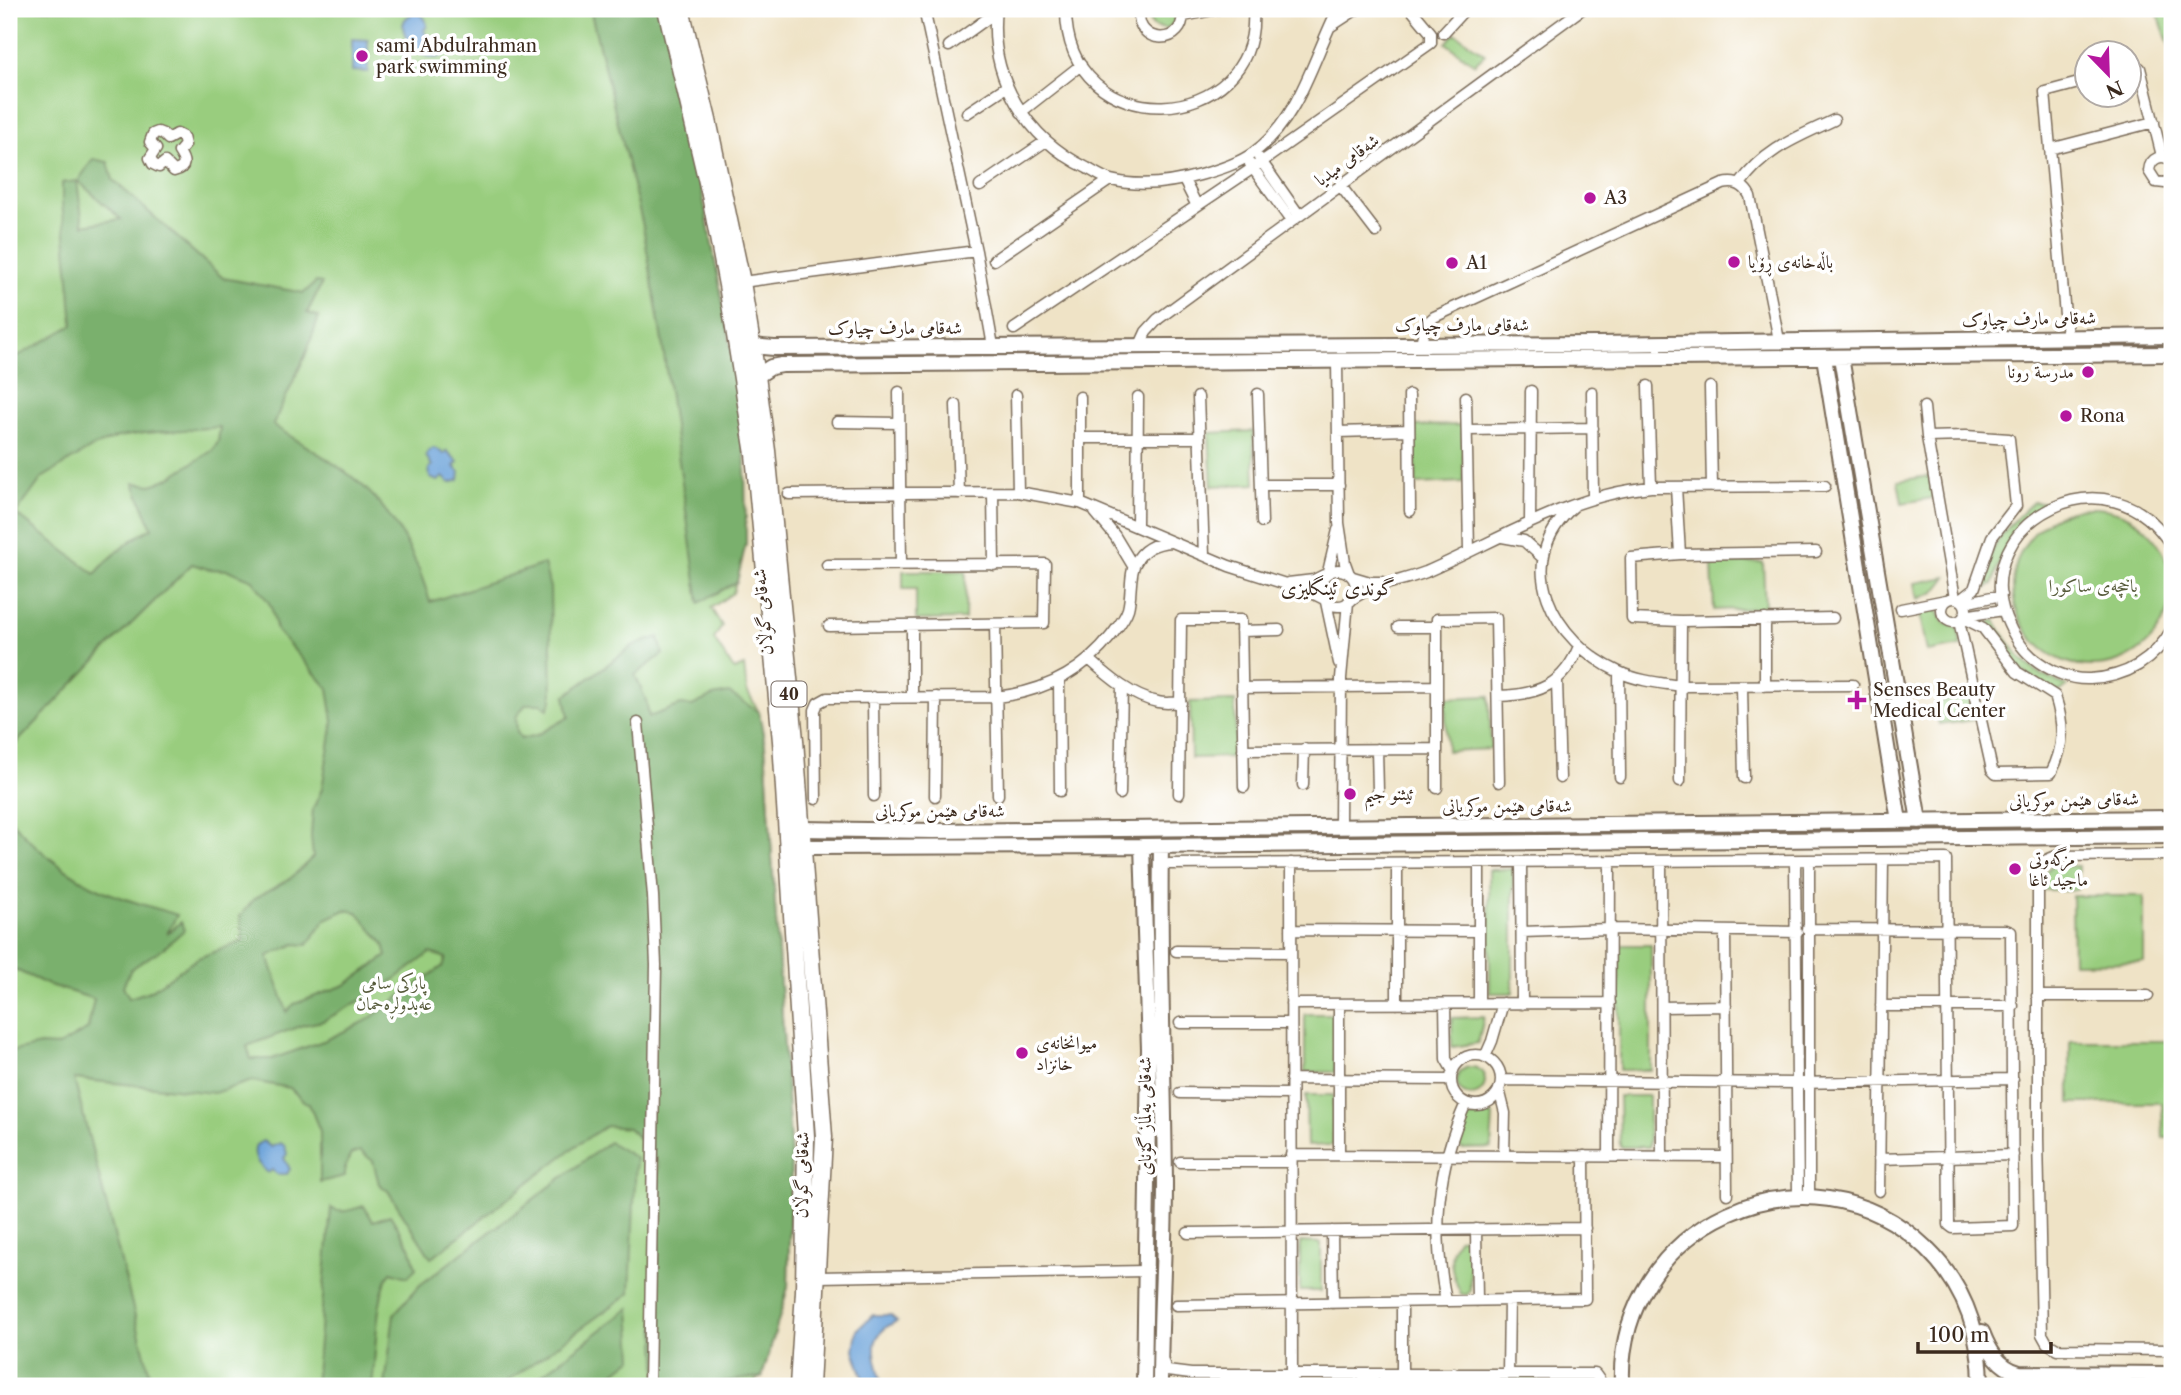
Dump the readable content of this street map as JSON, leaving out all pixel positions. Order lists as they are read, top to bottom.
{
  "streets": {
    "main road": ["شەقامی گوڵان", "40"],
    "street": [
      "شەقامی میدیا",
      "شەقامی مارف چیاوک",
      "شەقامی هێمن موکریانی",
      "شەقامی یەڵماز گۆنای"
    ]
  },
  "crossings": [
    ["شەقامی میدیا", "شەقامی مارف چیاوک"],
    ["شەقامی مارف چیاوک", "شەقامی گوڵان"],
    ["شەقامی گوڵان", "شەقامی هێمن موکریانی"],
    ["شەقامی هێمن موکریانی", "شەقامی یەڵماز گۆنای"]
  ],
  "districts": ["گوندی ئینگلیزی"],
  "parks": ["باخچەی ساکورا", "پارکی سامی عەبدولڕەحمان"],
  "places": {
    "other": [
      "sami Abdulrahman park swimming",
      "A3",
      "باڵەخانەی ڕۆیا",
      "A1",
      "مدرسة رونا",
      "Rona",
      "ئيثنو جيم",
      "مزگەوتی ماجید ئاغا",
      "میوانخانەی خانزاد"
    ],
    "health": ["Senses Beauty Medical Center"]
  },
  "scale_bar": "100 m",
  "north": "bottom right"
}
